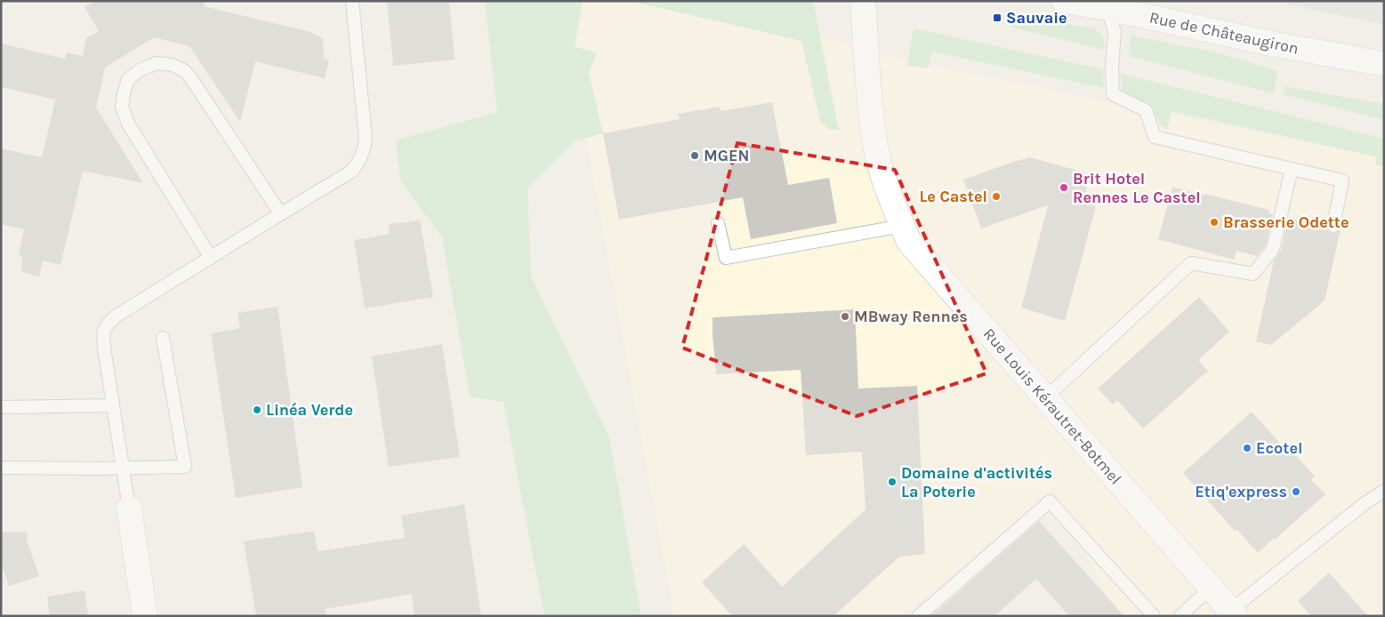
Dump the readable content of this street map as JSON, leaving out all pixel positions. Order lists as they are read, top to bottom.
{
  "streets": {
    "street": ["Rue de Châteaugiron", "Rue Louis Kérautret-Botmel"]
  },
  "places": {
    "transit": ["Sauvaie"],
    "other": [
      "MGEN",
      "Brit Hotel Rennes Le Castel",
      "Le Castel",
      "Brasserie Odette",
      "MBway Rennes",
      "Linéa Verde",
      "Ecotel",
      "Domaine d'activités La Poterie",
      "Etiq'express"
    ]
  }
}
